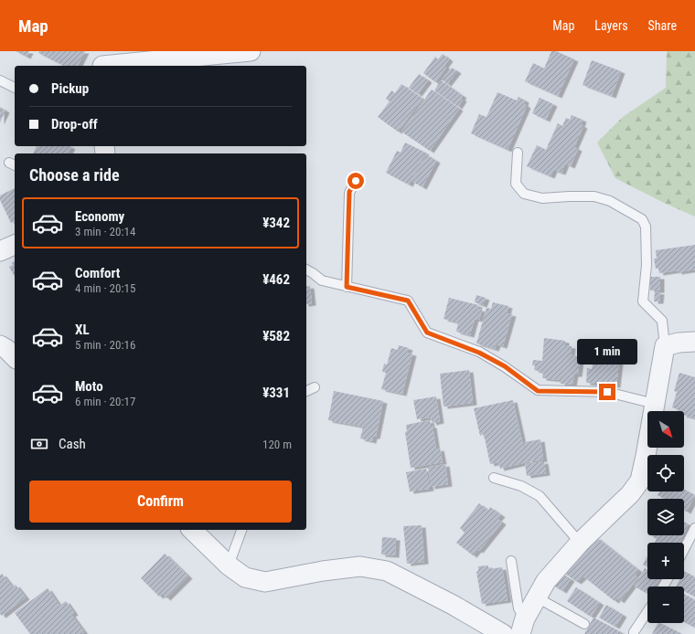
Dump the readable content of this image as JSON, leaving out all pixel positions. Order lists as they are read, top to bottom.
{
  "north": "bottom right",
  "page": {
    "header": "Map",
    "nav": ["Map", "Layers", "Share"],
    "banner": ["Pickup", "Drop-off"],
    "heading": "Choose a ride",
    "list": [
      {
        "name": "Economy",
        "note": "3 min · 20:14",
        "value": "¥342"
      },
      {
        "name": "Comfort",
        "note": "4 min · 20:15",
        "value": "¥462"
      },
      {
        "name": "XL",
        "note": "5 min · 20:16",
        "value": "¥582"
      },
      {
        "name": "Moto",
        "note": "6 min · 20:17",
        "value": "¥331"
      }
    ],
    "bubble": "1 min",
    "map_buttons": ["+", "−"],
    "pay": ["Cash", "120 m"],
    "buttons": "Confirm"
  }
}
